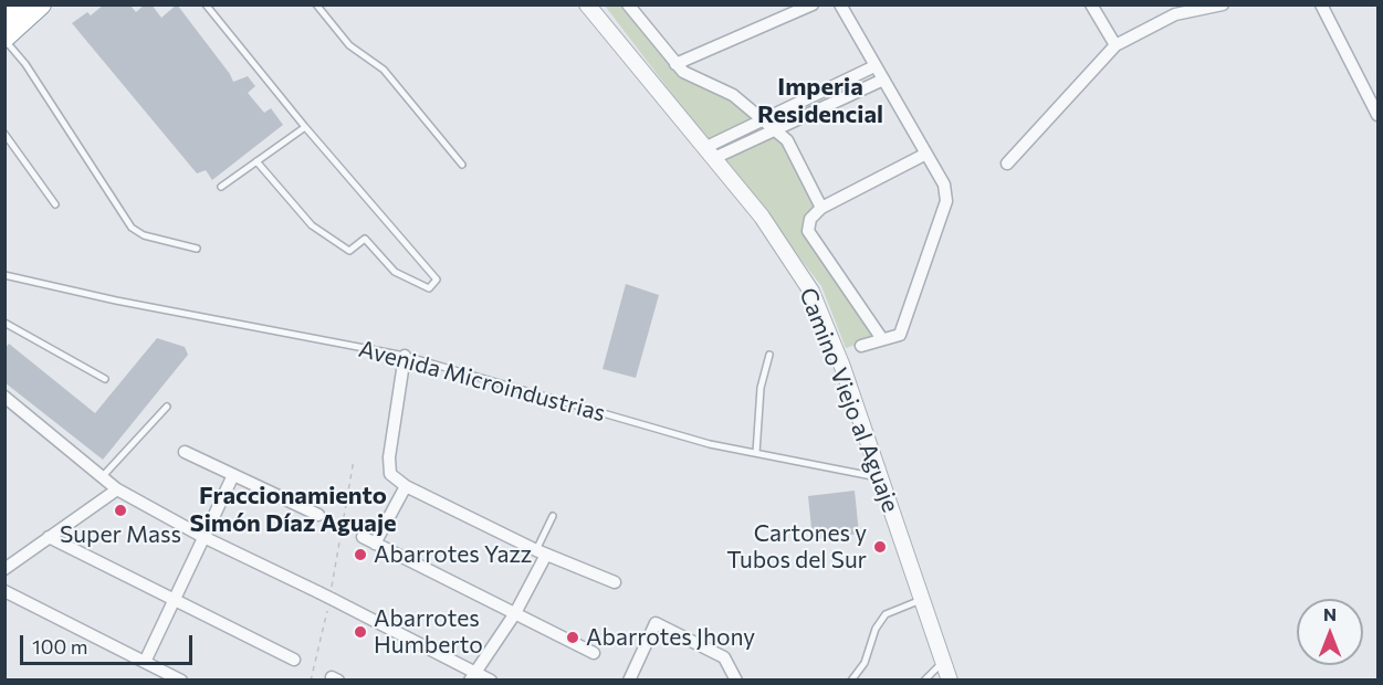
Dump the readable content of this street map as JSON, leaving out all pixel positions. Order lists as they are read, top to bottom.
{
  "streets": {
    "street": ["Camino Viejo al Aguaje"],
    "lane": ["Avenida Microindustrias"]
  },
  "crossings": [
    ["Avenida Microindustrias", "Camino Viejo al Aguaje"]
  ],
  "districts": ["Imperia Residencial", "Fraccionamiento Simón Díaz Aguaje"],
  "places": [
    "Super Mass",
    "Cartones y Tubos del Sur",
    "Abarrotes Yazz",
    "Abarrotes Humberto",
    "Abarrotes Jhony"
  ],
  "scale_bar": "100 m",
  "north": "top"
}
